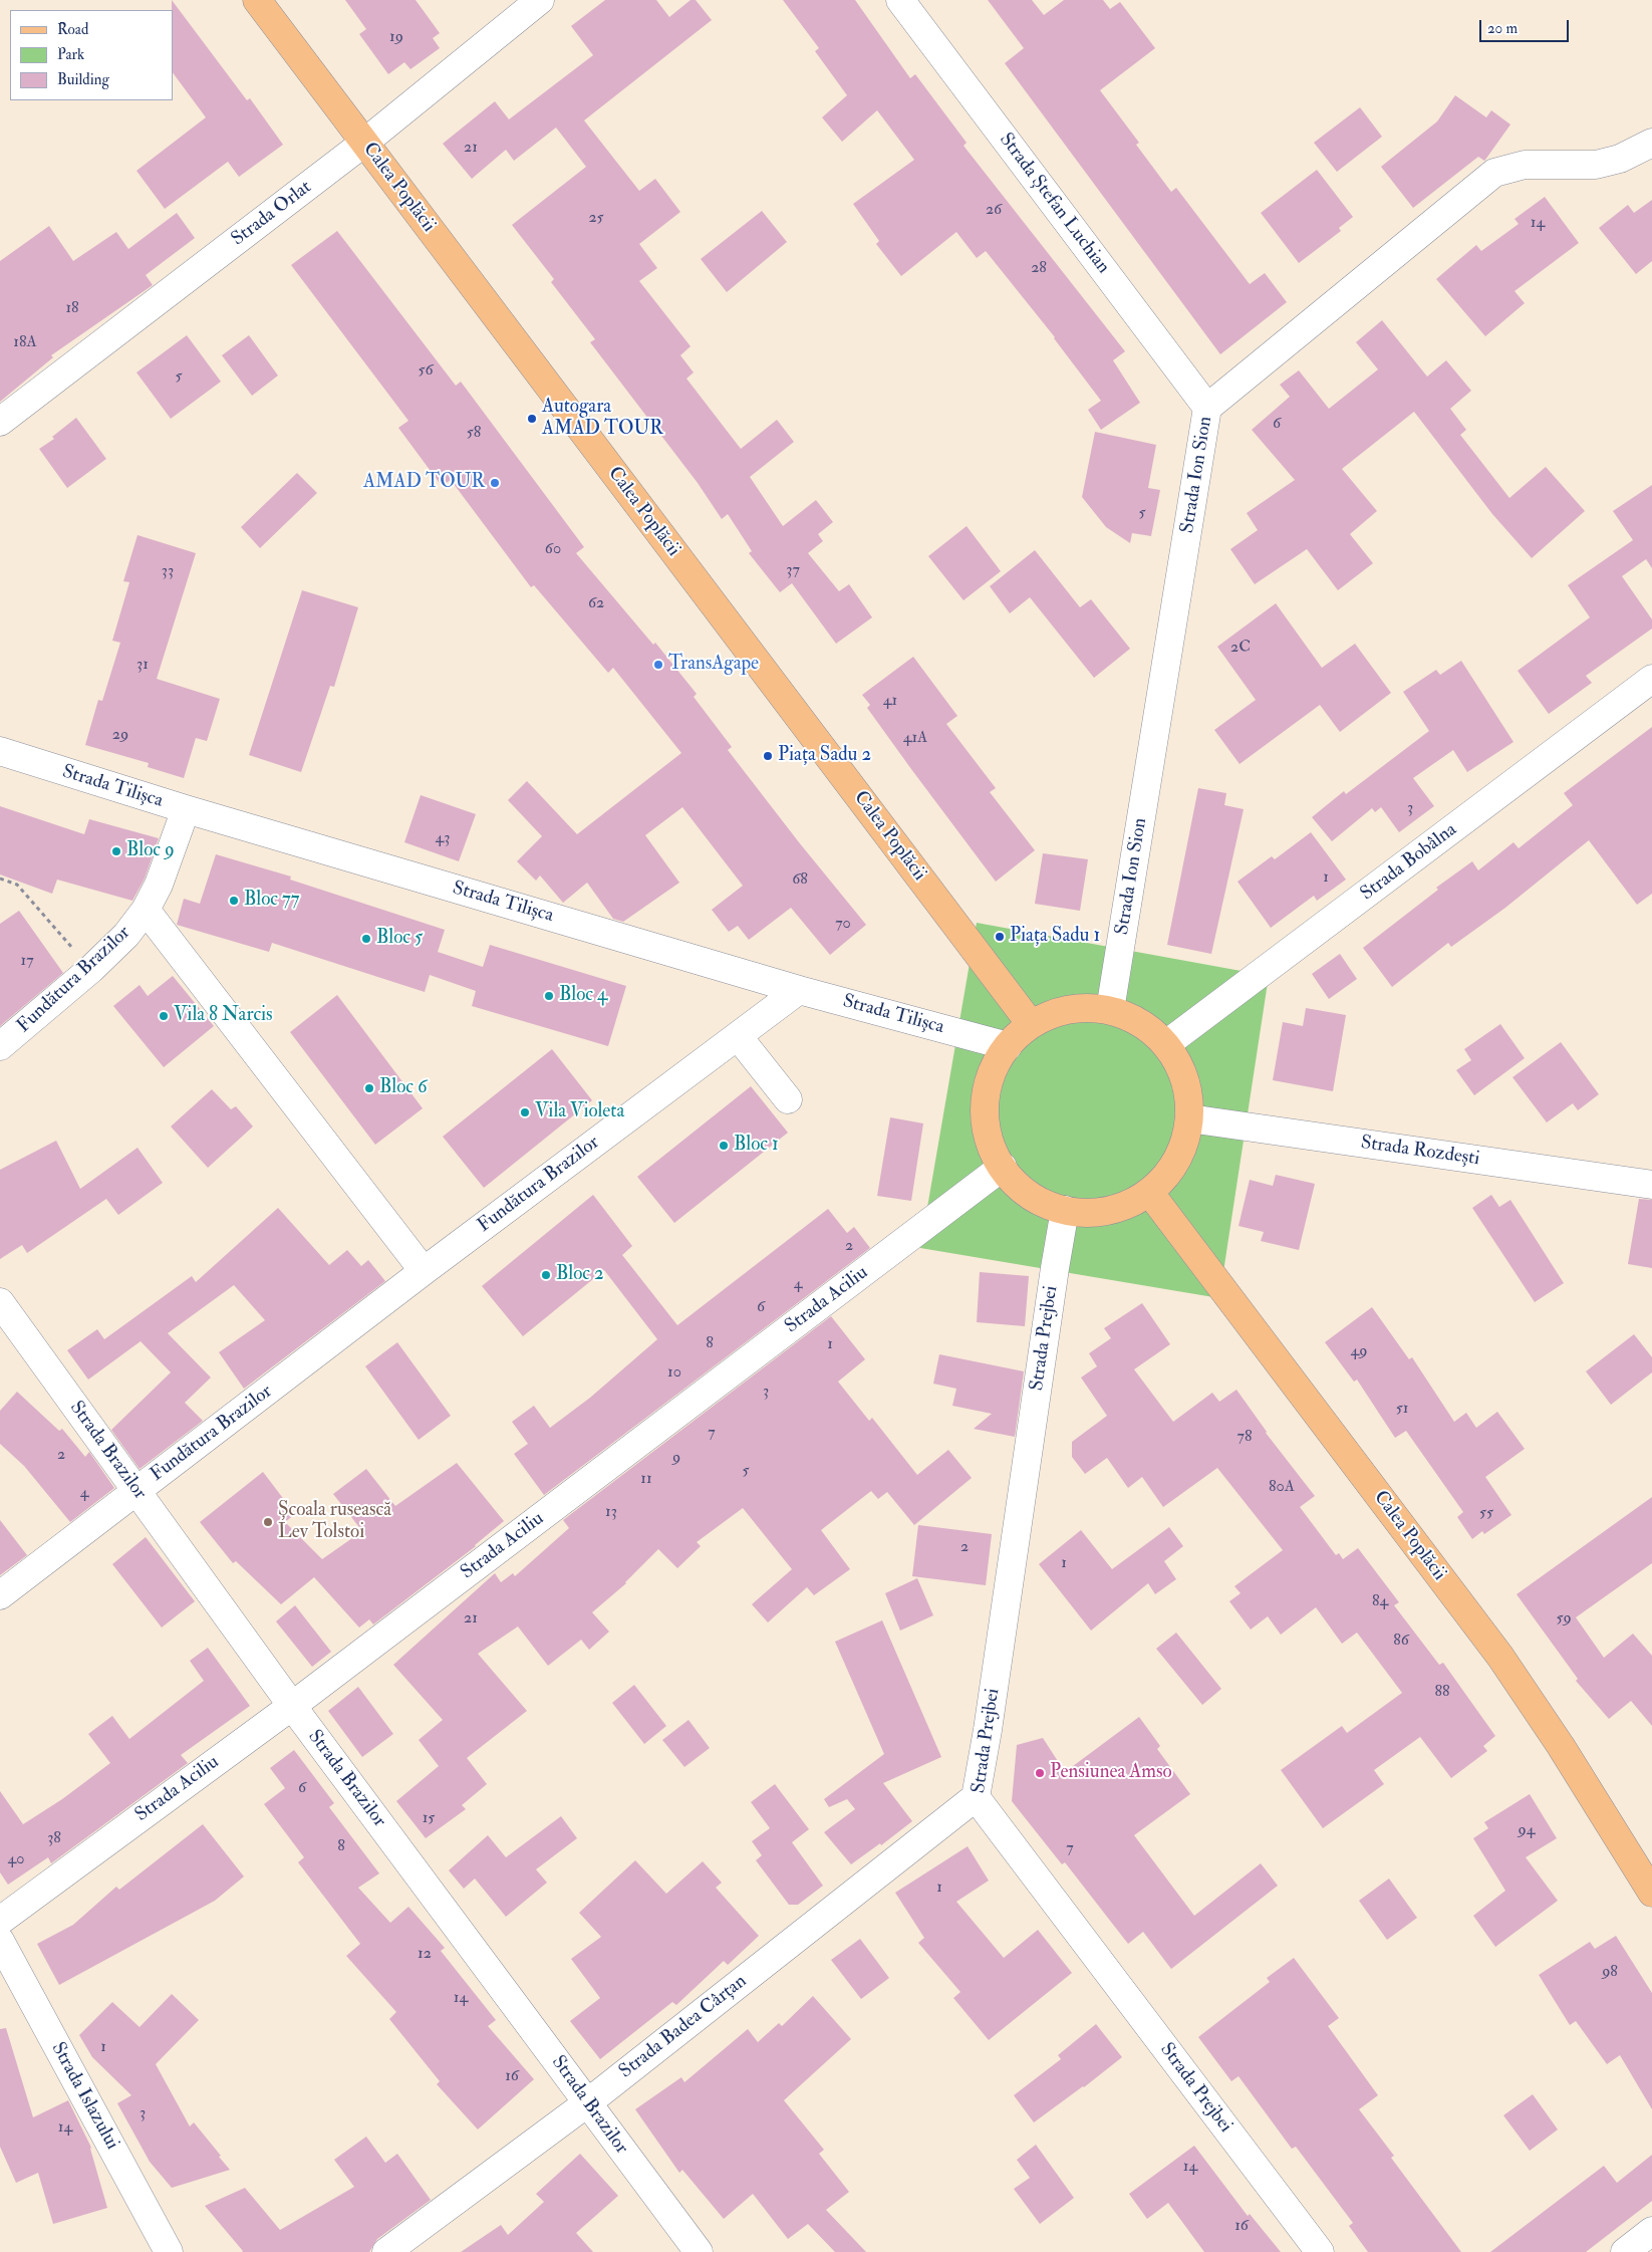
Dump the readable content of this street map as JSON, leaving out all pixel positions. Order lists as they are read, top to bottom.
{
  "streets": {
    "main road": ["Calea Poplăcii"],
    "street": [
      "Strada Ștefan Luchian",
      "Strada Orlat",
      "Strada Ion Sion",
      "Strada Tilișca",
      "Strada Bobâlna",
      "Fundătura Brazilor",
      "Strada Rozdești",
      "Strada Aciliu",
      "Strada Prejbei",
      "Strada Brazilor",
      "Strada Badea Cârțan",
      "Strada Islazului"
    ]
  },
  "crossings": [
    ["Calea Poplăcii", "Strada Orlat"],
    ["Strada Ștefan Luchian", "Strada Ion Sion"],
    ["Strada Tilișca", "Fundătura Brazilor"],
    ["Fundătura Brazilor", "Strada Brazilor"],
    ["Strada Aciliu", "Strada Brazilor"],
    ["Strada Prejbei", "Strada Badea Cârțan"],
    ["Strada Brazilor", "Strada Badea Cârțan"]
  ],
  "places": [
    "Autogara AMAD TOUR",
    "AMAD TOUR",
    "TransAgape",
    "Piața Sadu 2",
    "Bloc 9",
    "Bloc 77",
    "Piața Sadu 1",
    "Bloc 5",
    "Bloc 4",
    "Vila 8 Narcis",
    "Bloc 6",
    "Vila Violeta",
    "Bloc 1",
    "Bloc 2",
    "Școala rusească Lev Tolstoi",
    "Pensiunea Amso"
  ],
  "house_numbers": [
    "19",
    "21",
    "26",
    "25",
    "14",
    "28",
    "18",
    "18A",
    "56",
    "5",
    "6",
    "58",
    "5",
    "60",
    "37",
    "33",
    "62",
    "2C",
    "31",
    "41",
    "29",
    "41A",
    "3",
    "43",
    "1",
    "68",
    "70",
    "17",
    "2",
    "4",
    "6",
    "8",
    "1",
    "49",
    "10",
    "3",
    "51",
    "7",
    "78",
    "2",
    "9",
    "5",
    "11",
    "80A",
    "4",
    "13",
    "55",
    "2",
    "1",
    "84",
    "21",
    "59",
    "86",
    "88",
    "6",
    "15",
    "94",
    "38",
    "8",
    "7",
    "40",
    "1",
    "12",
    "98",
    "14",
    "1",
    "16",
    "3",
    "14",
    "14",
    "16"
  ],
  "legend": ["Road", "Park", "Building"],
  "scale_bar": "20 m"
}
